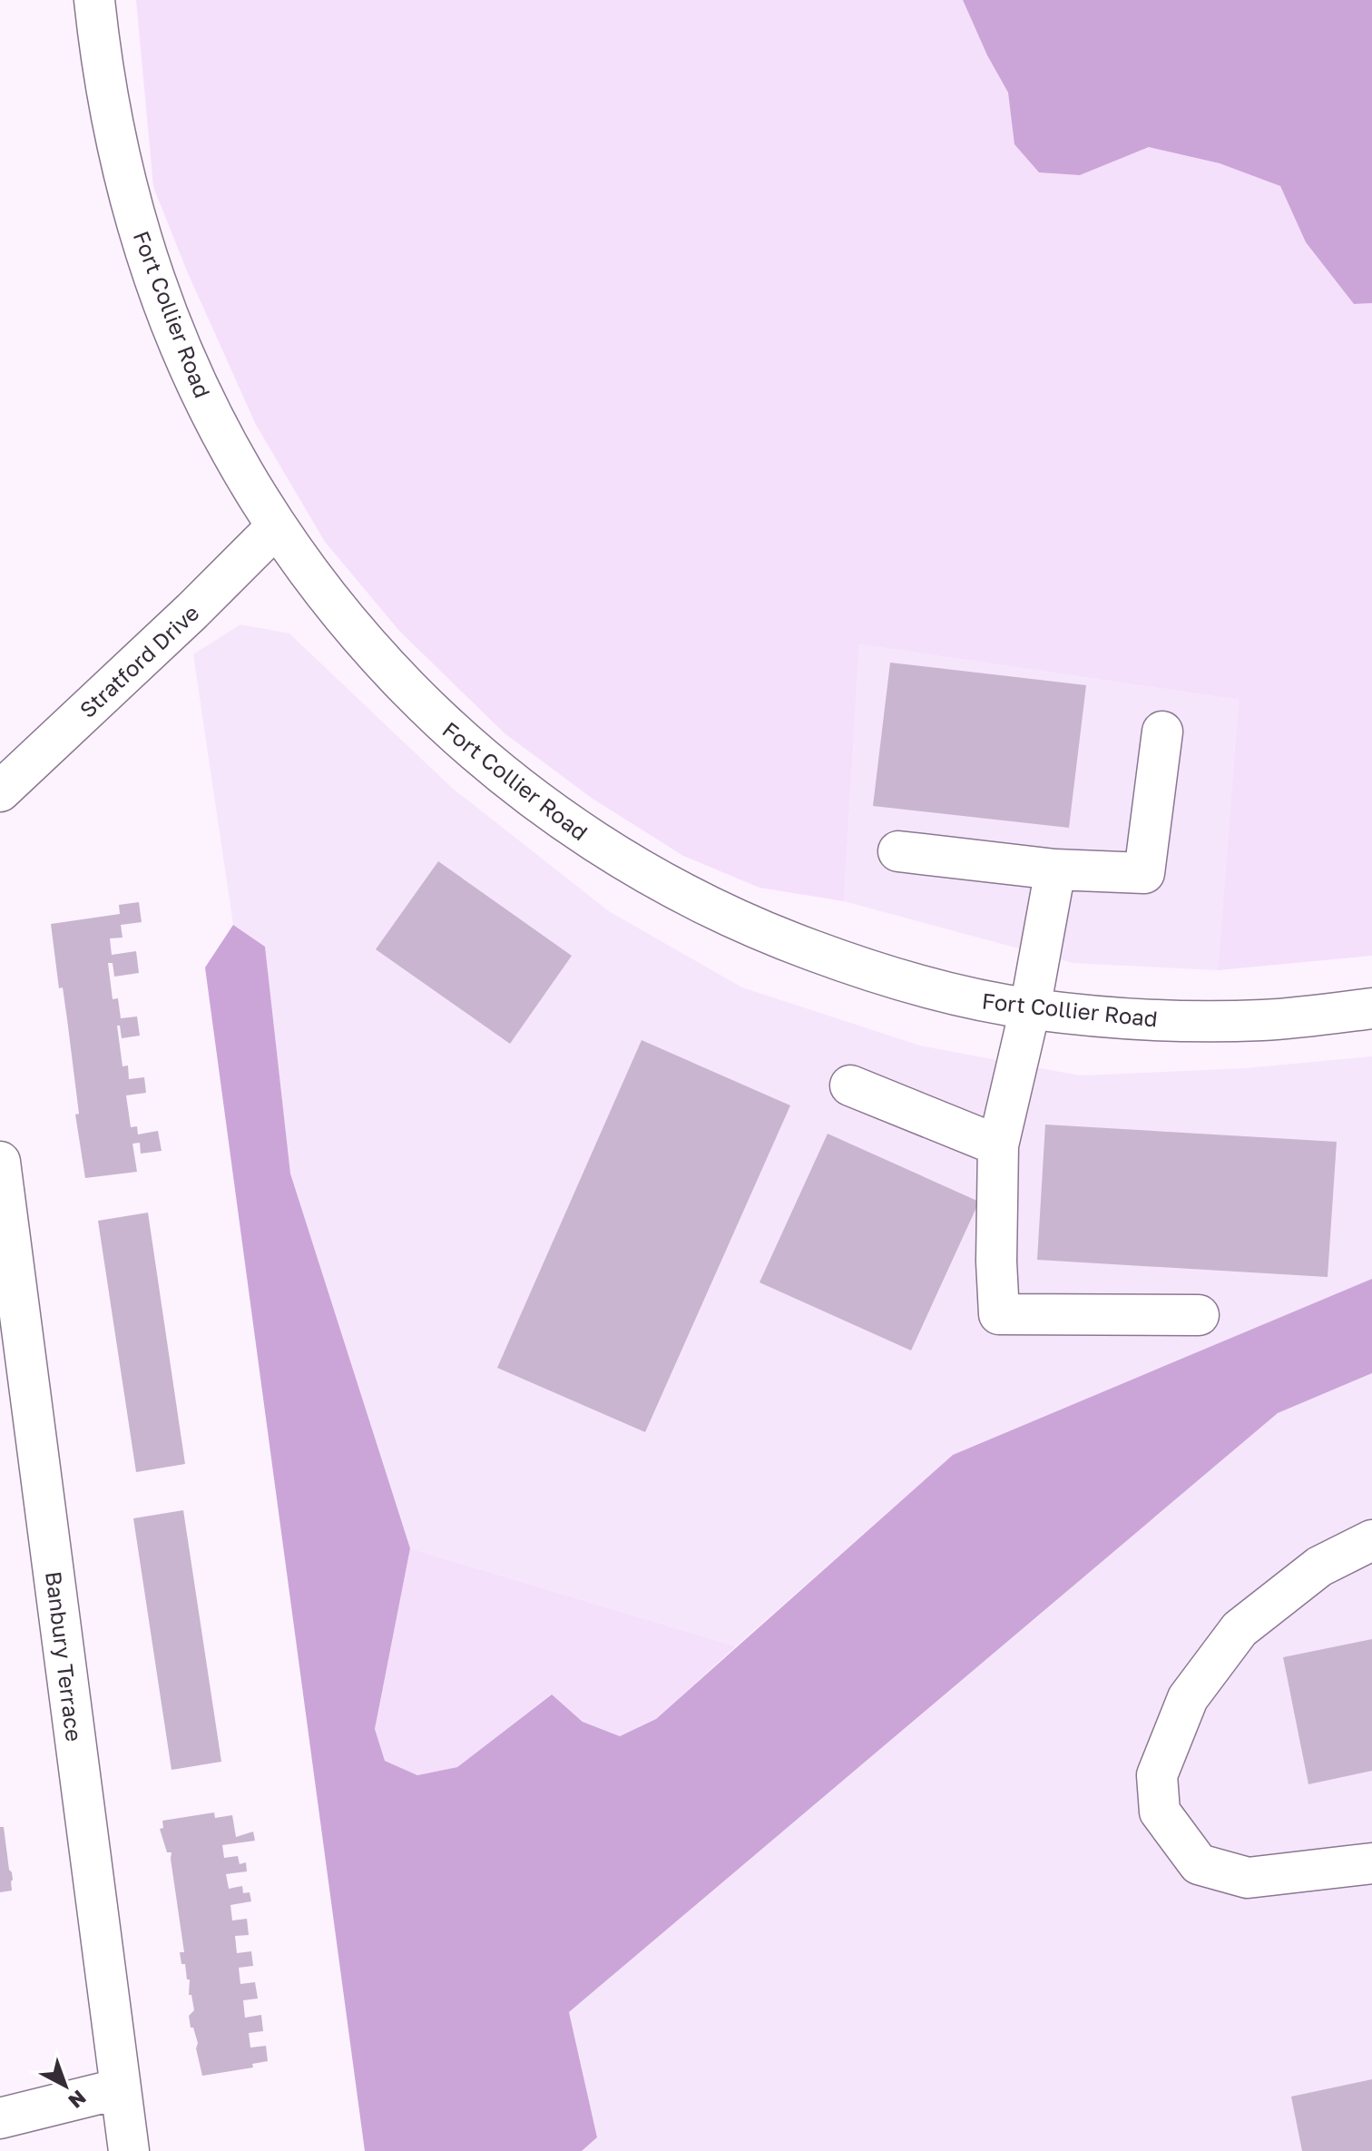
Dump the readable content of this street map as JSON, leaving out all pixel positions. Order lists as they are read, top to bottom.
{
  "streets": {
    "street": ["Fort Collier Road", "Stratford Drive", "Banbury Terrace"]
  },
  "crossings": [
    ["Fort Collier Road", "Stratford Drive"]
  ],
  "north": "bottom right"
}
